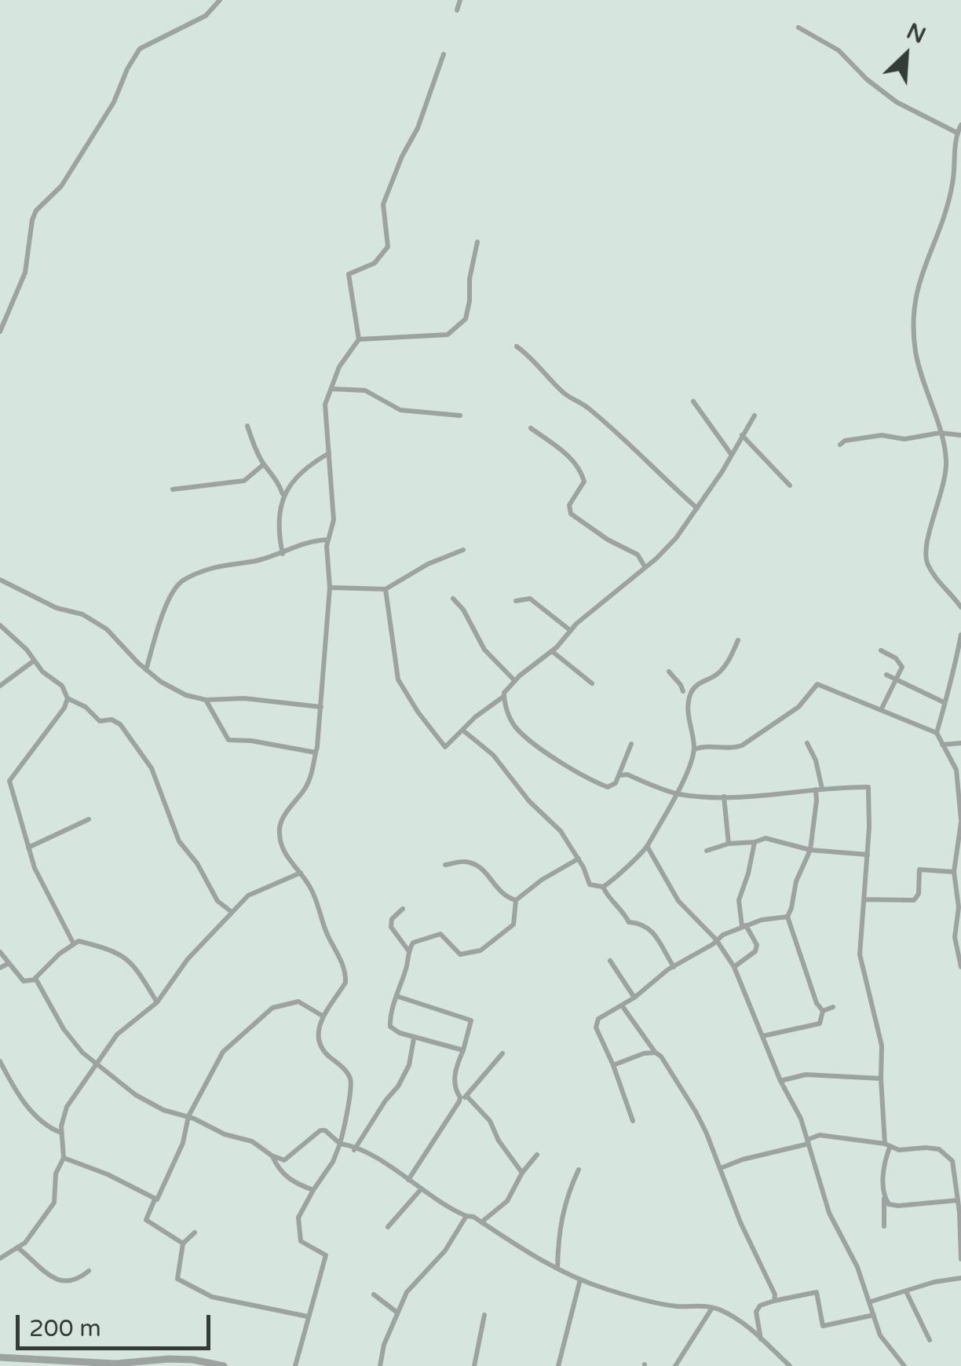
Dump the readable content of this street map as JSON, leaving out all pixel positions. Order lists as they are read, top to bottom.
{
  "scale_bar": "200 m",
  "north": "top right"
}
